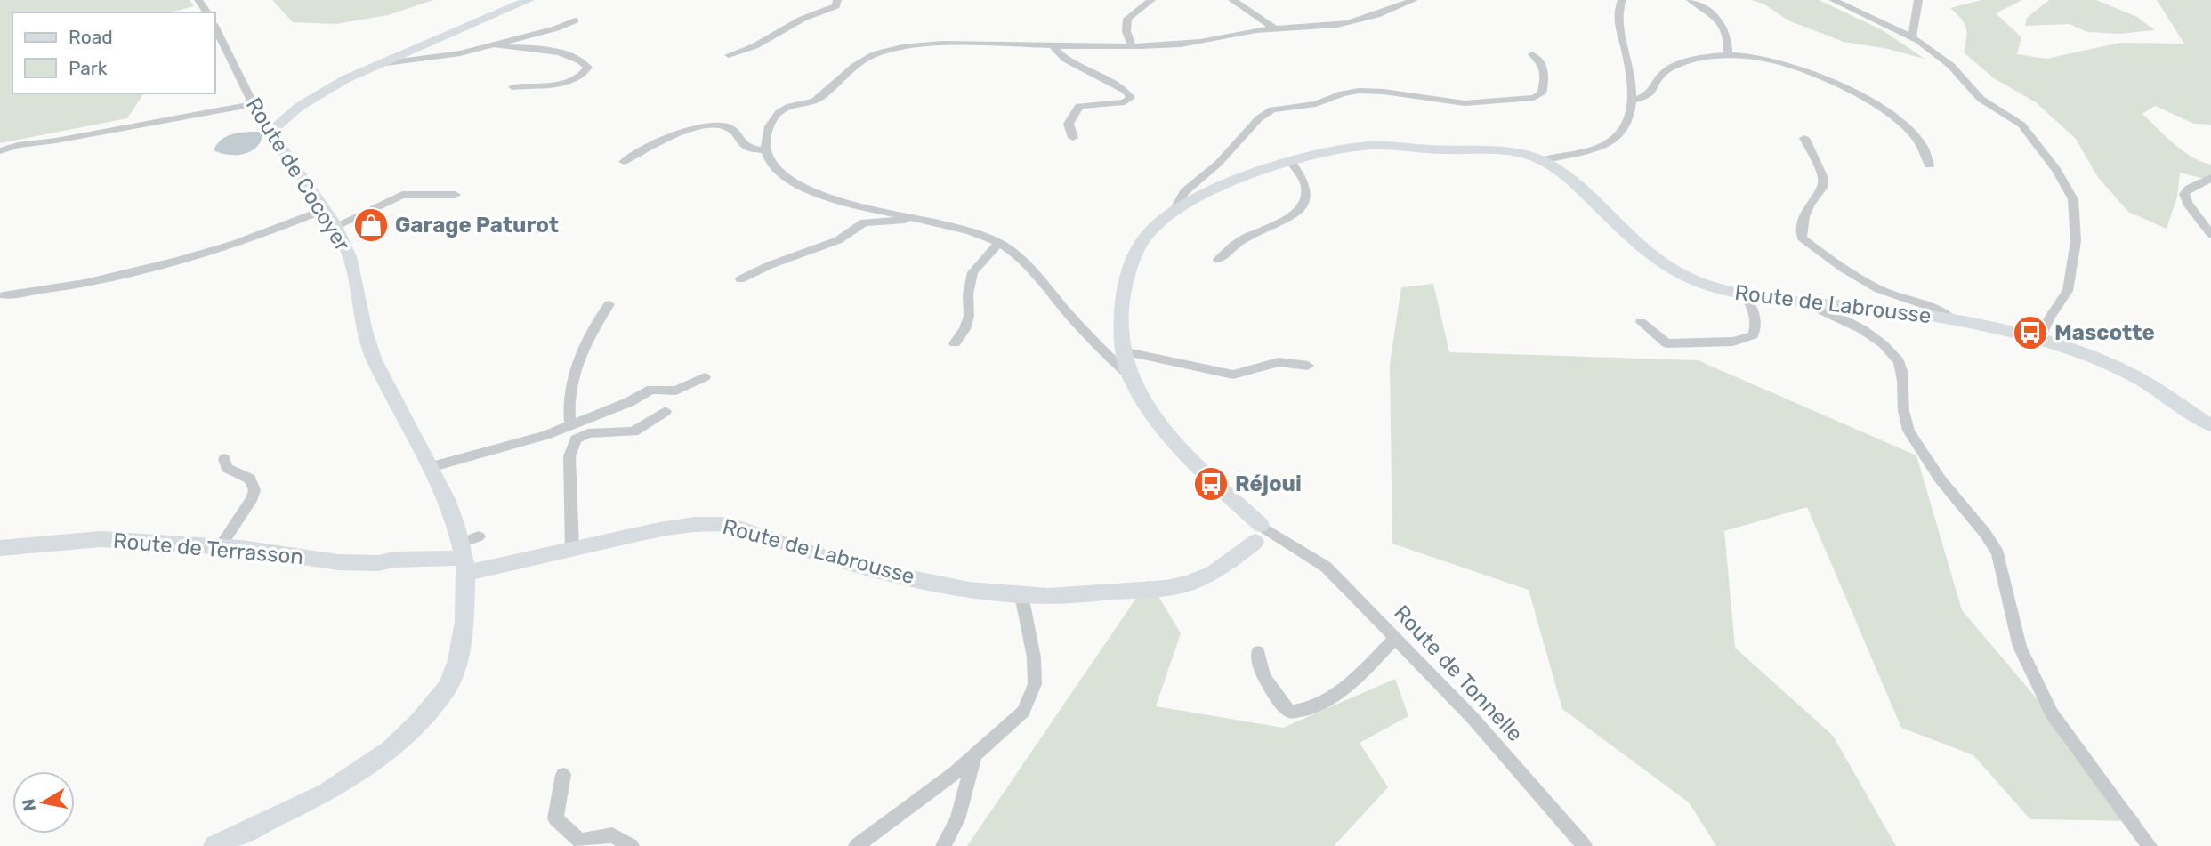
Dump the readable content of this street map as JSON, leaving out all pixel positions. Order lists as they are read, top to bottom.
{
  "streets": {
    "street": [
      "Route de Cocoyer",
      "Route de Labrousse",
      "Route de Terrasson",
      "Route de Tonnelle"
    ]
  },
  "crossings": [
    ["Route de Cocoyer", "Route de Labrousse"],
    ["Route de Cocoyer", "Route de Terrasson"],
    ["Route de Labrousse", "Route de Terrasson"],
    ["Route de Labrousse", "Route de Tonnelle"]
  ],
  "places": {
    "shop": ["Garage Paturot"],
    "bus stop": ["Mascotte", "Réjoui"]
  },
  "legend": ["Road", "Park"],
  "north": "left"
}
